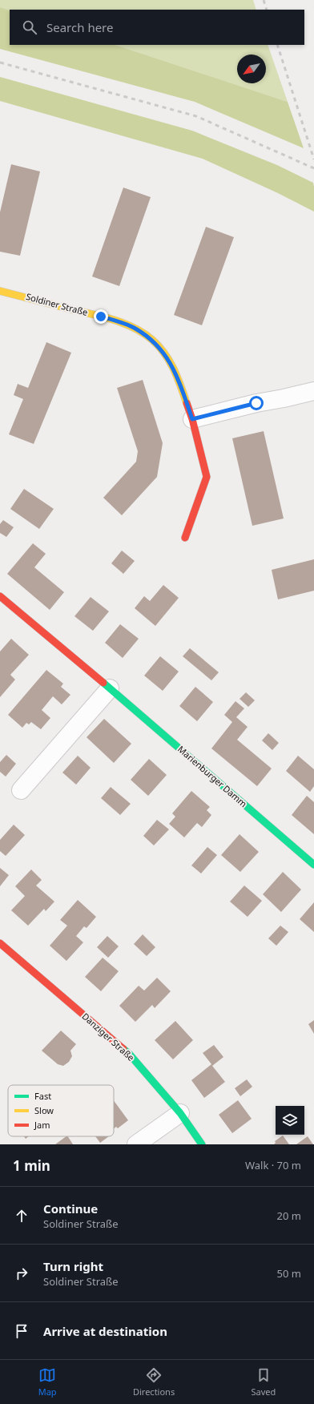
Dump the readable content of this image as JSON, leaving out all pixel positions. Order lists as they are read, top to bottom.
{
  "streets": {
    "street": ["Soldiner Straße", "Marienburger Damm", "Danziger Straße"]
  },
  "legend": ["Fast", "Slow", "Jam"],
  "north": "bottom left",
  "page": {
    "search": "Search here",
    "heading": ["1 min", "Walk · 70 m"],
    "list": [
      ["Continue", "Soldiner Straße", "20 m"],
      ["Turn right", "Soldiner Straße", "50 m"],
      "Arrive at destination"
    ],
    "nav": ["Map", "Directions", "Saved"]
  }
}
